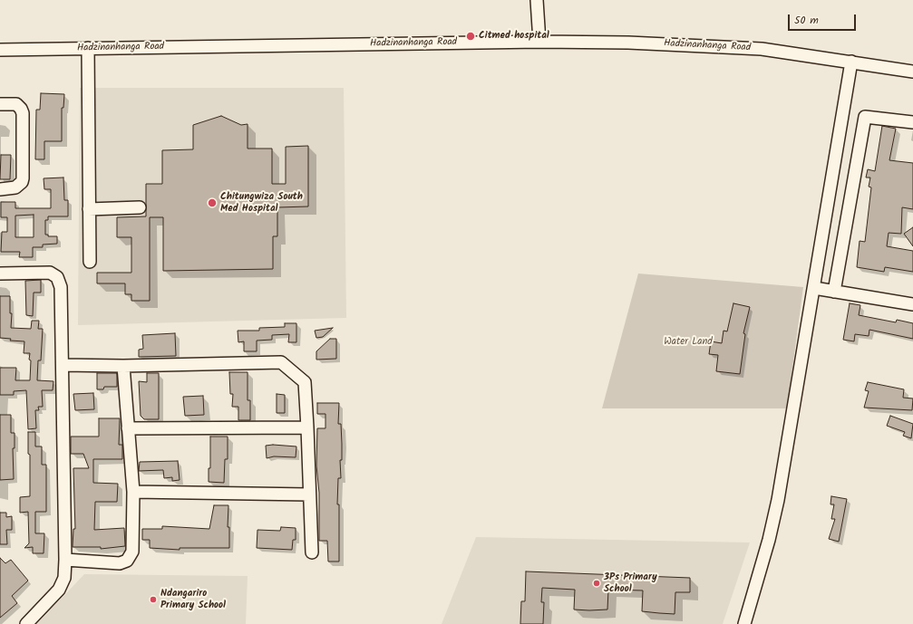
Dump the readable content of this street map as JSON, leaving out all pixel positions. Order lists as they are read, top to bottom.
{
  "streets": {
    "street": ["Hadzinanhanga Road"]
  },
  "parks": ["Water Land"],
  "places": [
    "Citmed hospital",
    "Chitungwiza South Med Hospital",
    "3Ps Primary School",
    "Ndangariro Primary School"
  ],
  "scale_bar": "50 m"
}
